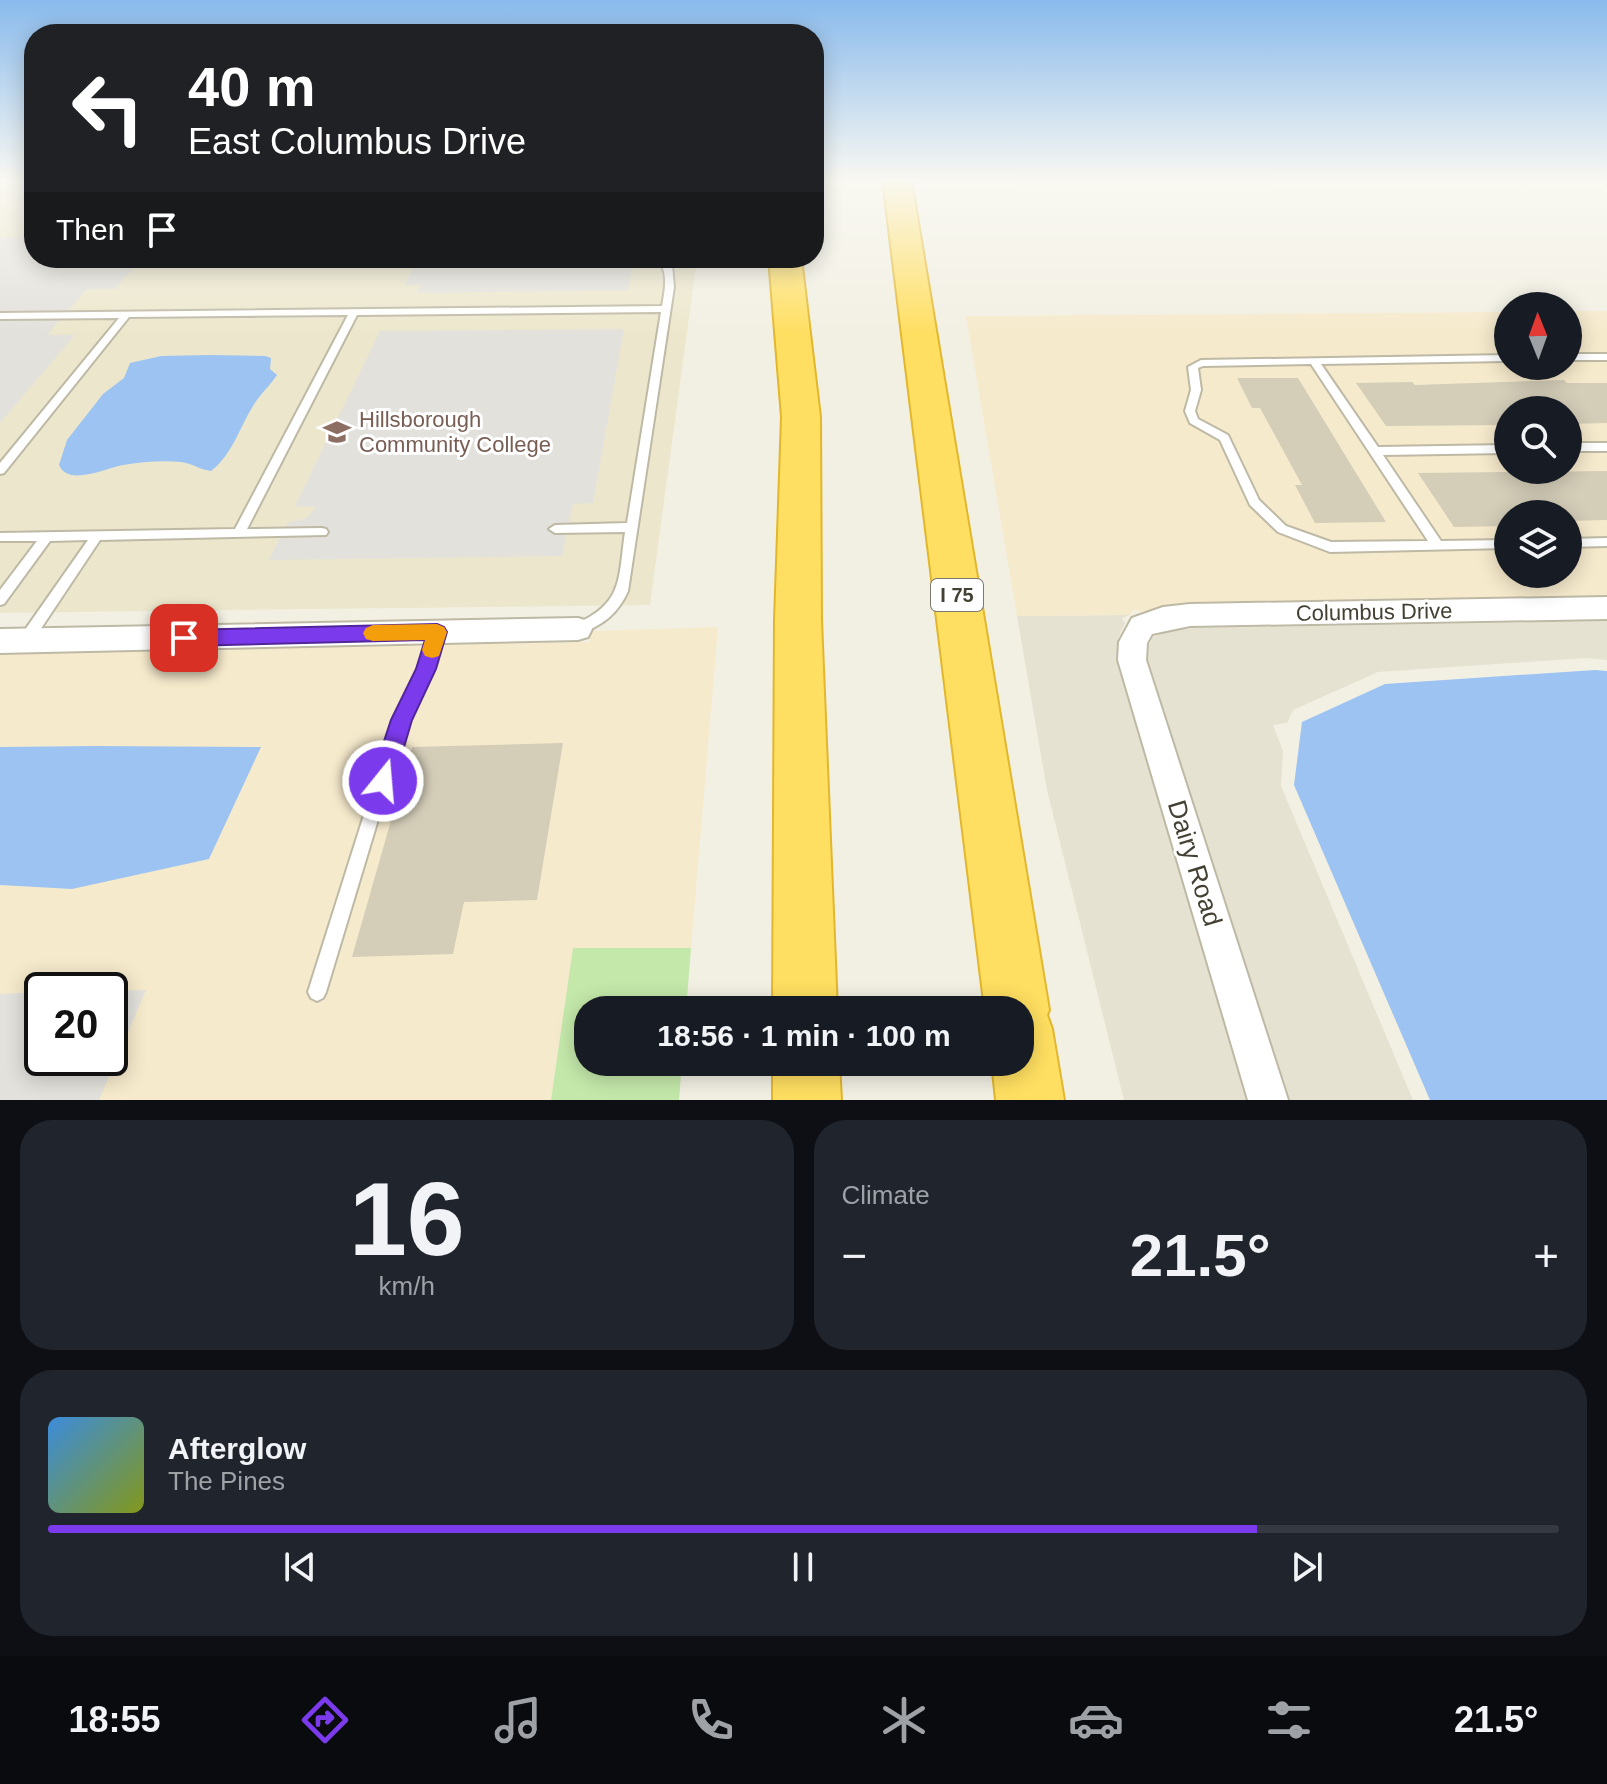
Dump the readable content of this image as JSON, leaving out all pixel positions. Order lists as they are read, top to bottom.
{
  "streets": {
    "highway": ["I 75"],
    "street": ["Columbus Drive", "Dairy Road"]
  },
  "crossings": [
    ["Columbus Drive", "Dairy Road"]
  ],
  "places": {
    "school or university": ["Hillsborough Community College"]
  },
  "north": "top",
  "page": {
    "turn": ["40 m", "East Columbus Drive"],
    "then": "Then",
    "limit": "20",
    "trip": "18:56 · 1 min · 100 m",
    "tile": [
      ["16", "km/h"],
      "Climate"
    ],
    "heat": ["−", "21.5°", "+"],
    "song": ["Afterglow", "The Pines"],
    "tabs": ["18:55", "21.5°"]
  }
}
